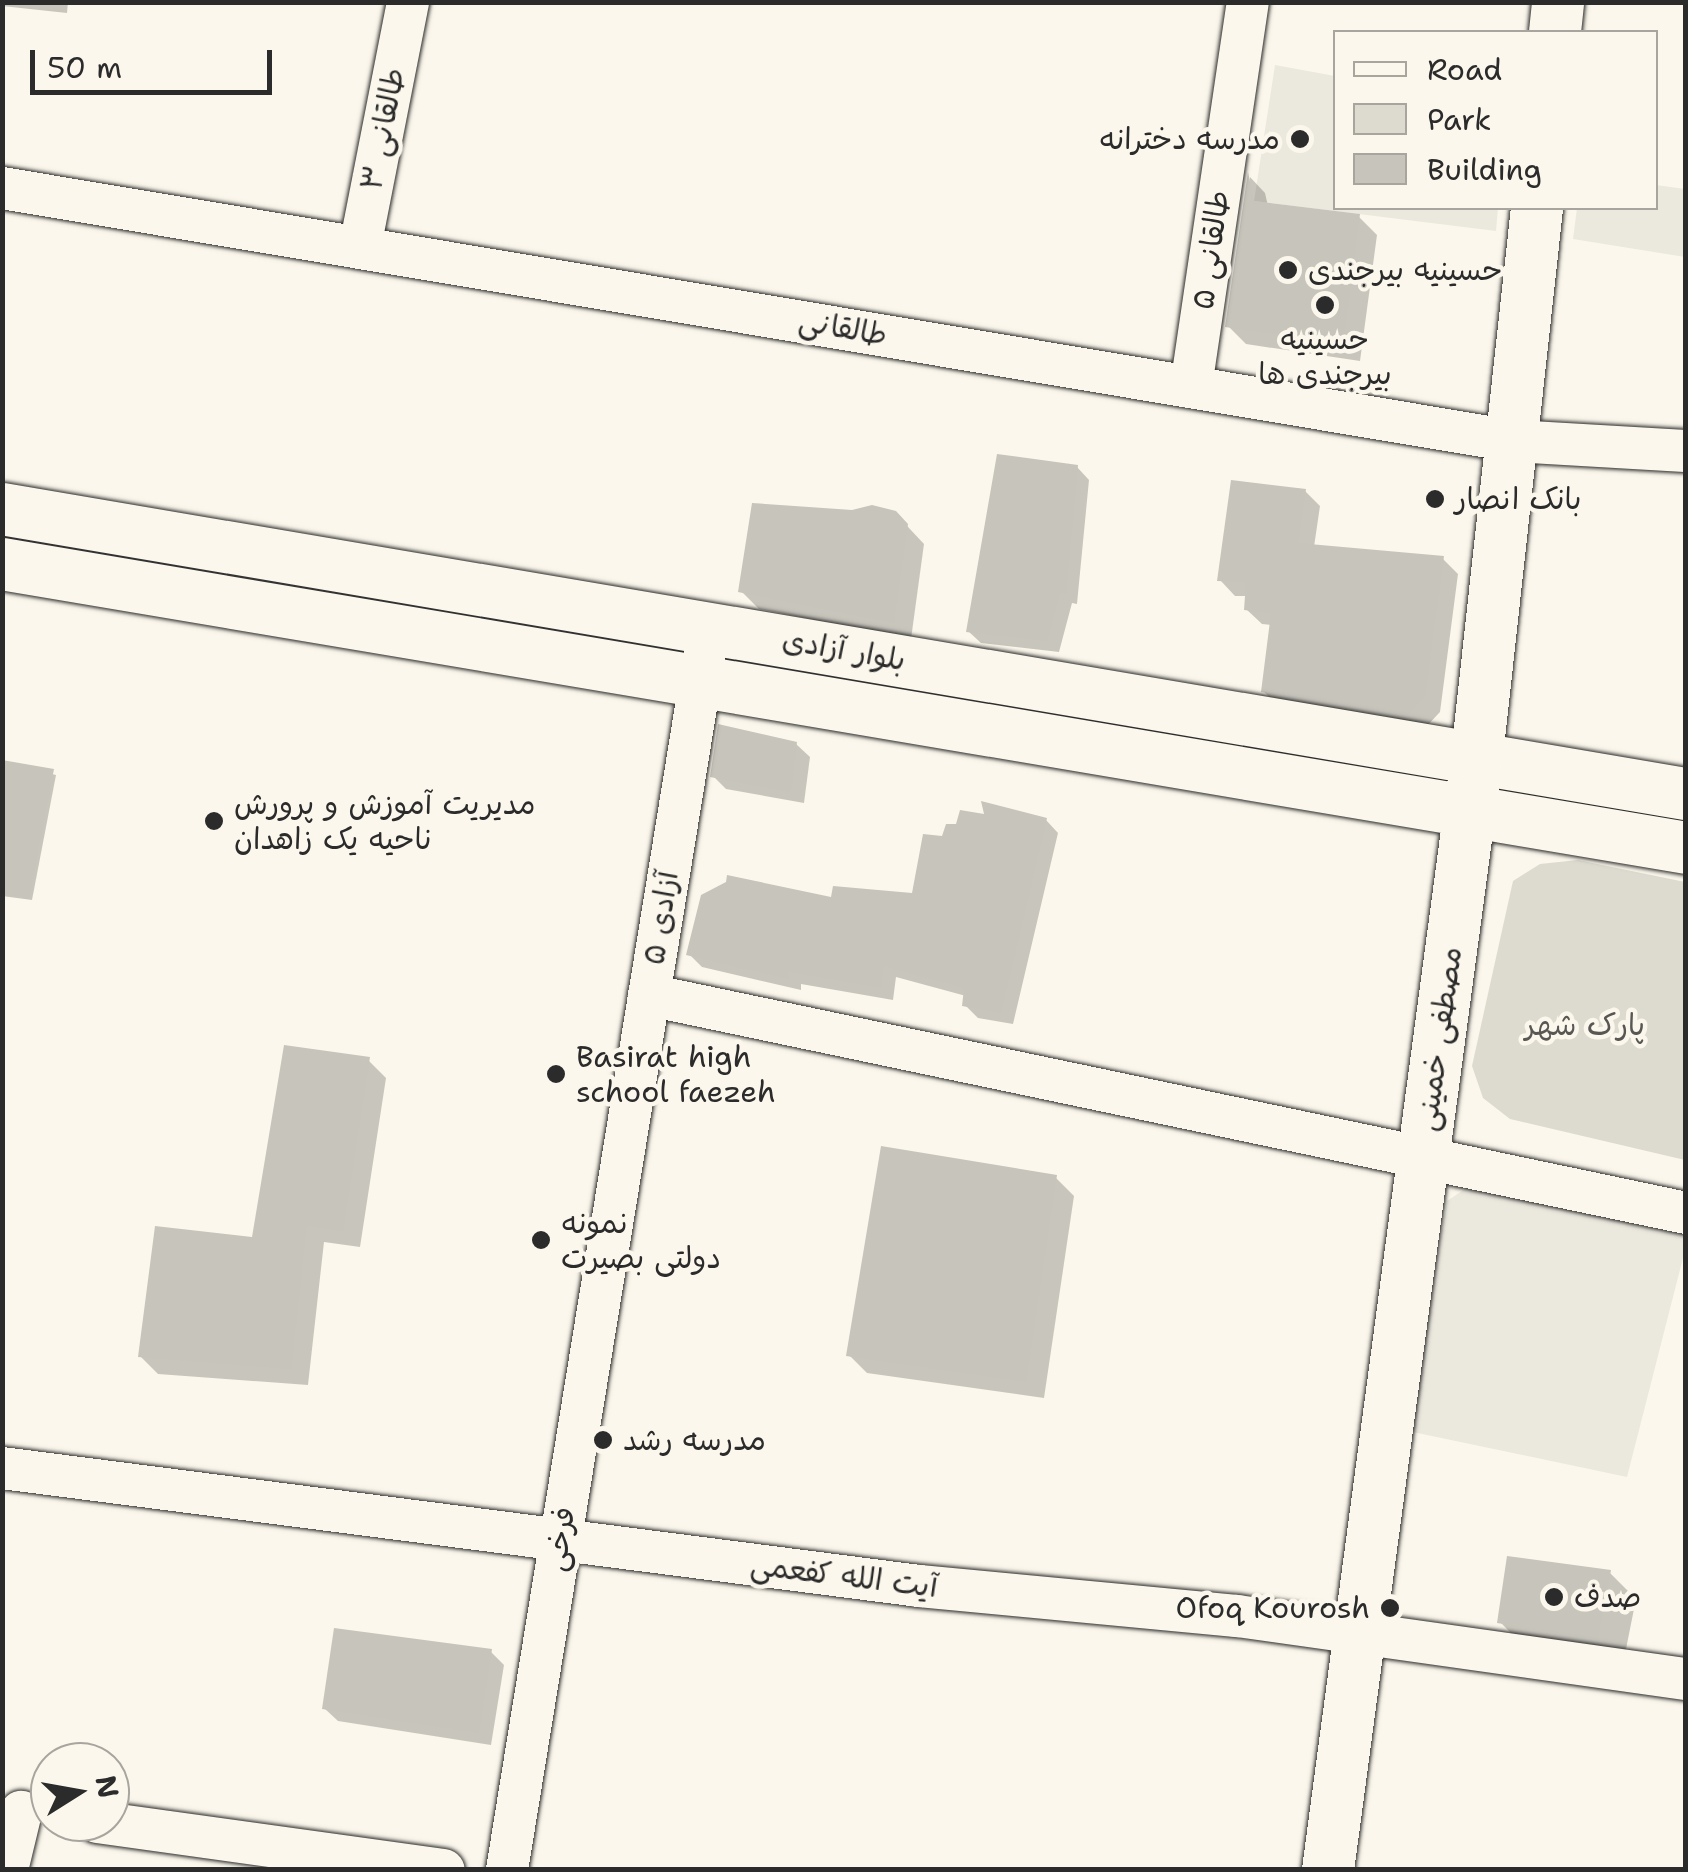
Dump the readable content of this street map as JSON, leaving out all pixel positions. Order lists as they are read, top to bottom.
{
  "streets": {
    "main road": ["بلوار آزادی", "مصطفی خمینی"],
    "street": [
      "طالقانی ۳",
      "طالقانی ۵",
      "طالقانی",
      "آزادی ۵",
      "فرخی",
      "آیت الله کفعمی"
    ]
  },
  "crossings": [
    ["طالقانی ۳", "طالقانی"],
    ["طالقانی ۵", "طالقانی"],
    ["طالقانی", "مصطفی خمینی"],
    ["بلوار آزادی", "آزادی ۵"],
    ["بلوار آزادی", "مصطفی خمینی"],
    ["آزادی ۵", "فرخی"],
    ["مصطفی خمینی", "آیت الله کفعمی"],
    ["فرخی", "آیت الله کفعمی"]
  ],
  "parks": ["پارک شهر"],
  "places": [
    "مدرسه دخترانه",
    "حسینیه بیرجندی",
    "حسینیه بیرجندی ها",
    "بانک انصار",
    "مدیریت آموزش و پرورش ناحیه یک زاهدان",
    "Basirat high school faezeh",
    "نمونه دولتی بصیرت",
    "مدرسه رشد",
    "صدف",
    "Ofoq Kourosh"
  ],
  "legend": ["Road", "Park", "Building"],
  "scale_bar": "50 m",
  "north": "right"
}
